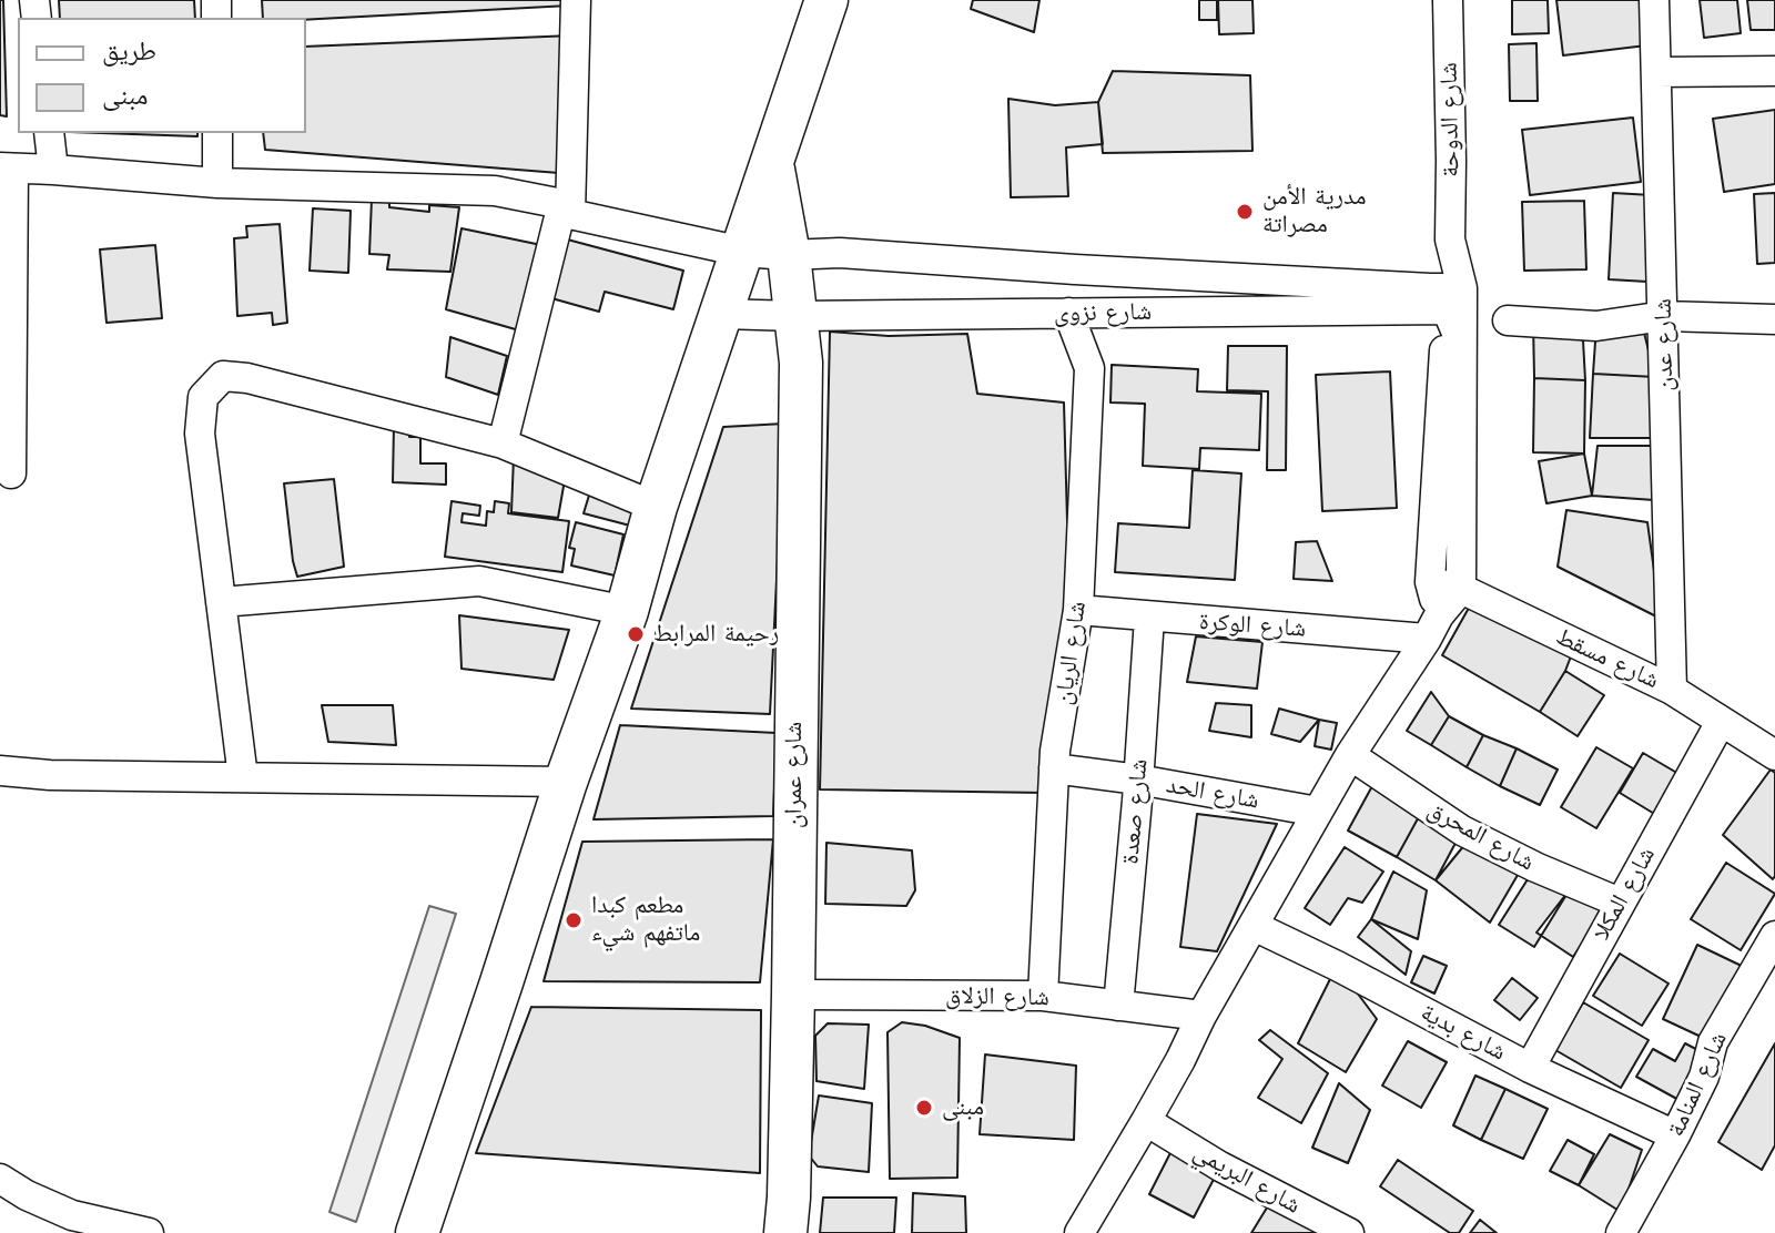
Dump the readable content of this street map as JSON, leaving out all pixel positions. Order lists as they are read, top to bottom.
{
  "streets": {
    "main road": ["شارع عمران"],
    "street": [
      "شارع الدوحة",
      "شارع نزوى",
      "شارع عدن",
      "شارع الوكرة",
      "شارع الريان",
      "شارع مسقط",
      "شارع الحد",
      "شارع صعدة",
      "شارع المحرق",
      "شارع المكلا",
      "شارع الزلاق",
      "شارع بدية",
      "شارع المنامة",
      "شارع البريمي"
    ]
  },
  "crossings": [
    ["شارع الدوحة", "شارع نزوى"],
    ["شارع نزوى", "شارع الريان"],
    ["شارع نزوى", "شارع عمران"],
    ["شارع عدن", "شارع مسقط"],
    ["شارع الوكرة", "شارع الريان"],
    ["شارع الوكرة", "شارع صعدة"],
    ["شارع الريان", "شارع الحد"],
    ["شارع الريان", "شارع الزلاق"],
    ["شارع مسقط", "شارع المكلا"],
    ["شارع عمران", "شارع الزلاق"],
    ["شارع الحد", "شارع صعدة"],
    ["شارع صعدة", "شارع الزلاق"],
    ["شارع المحرق", "شارع المكلا"],
    ["شارع المكلا", "شارع بدية"],
    ["شارع بدية", "شارع المنامة"]
  ],
  "places": [
    "مدرية الأمن مصراتة",
    "رحيمة المرابط",
    "مطعم كبدا ماتفهم شيء",
    "مبنى"
  ],
  "legend": ["طريق", "مبنى"]
}
